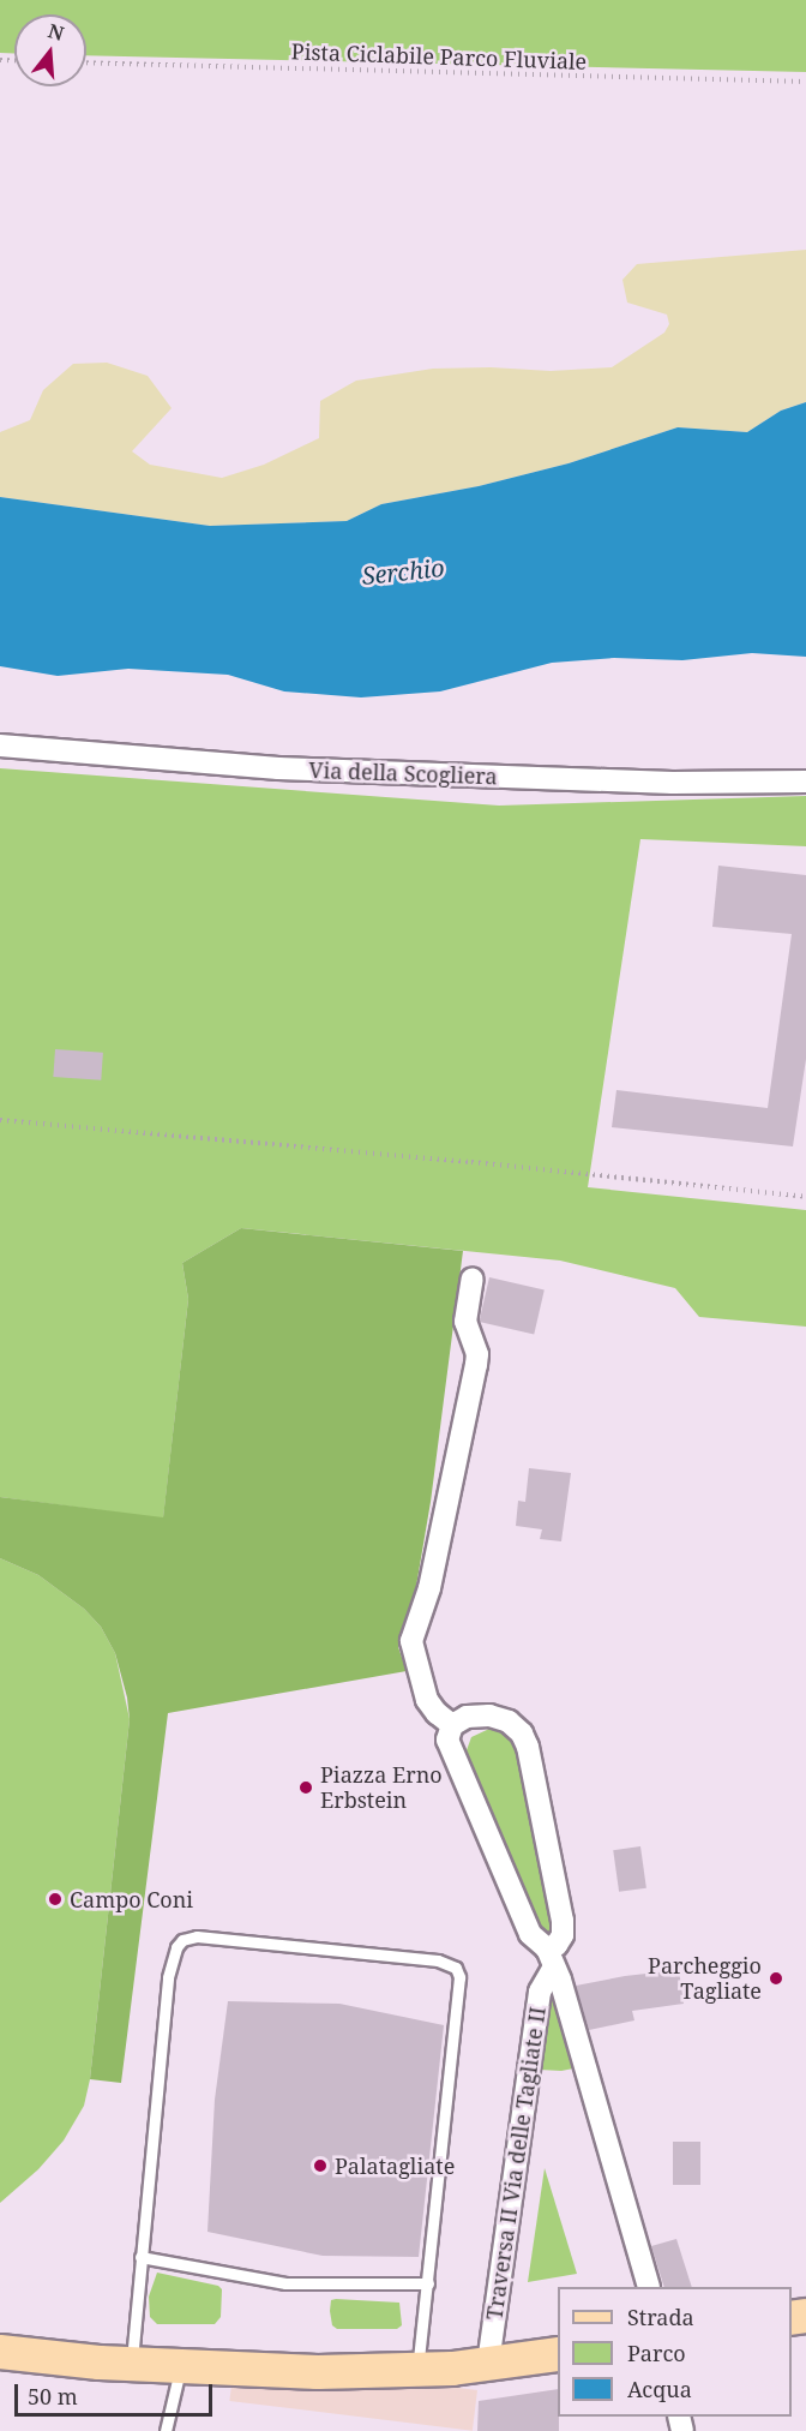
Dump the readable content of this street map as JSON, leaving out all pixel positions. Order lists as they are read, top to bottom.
{
  "streets": {
    "street": ["Via della Scogliera", "Traversa II Via delle Tagliate II"],
    "path": ["Pista Ciclabile Parco Fluviale"]
  },
  "water": ["Serchio"],
  "places": [
    "Piazza Erno Erbstein",
    "Campo Coni",
    "Parcheggio Tagliate",
    "Palatagliate"
  ],
  "legend": ["Strada", "Parco", "Acqua"],
  "scale_bar": "50 m",
  "north": "top"
}
